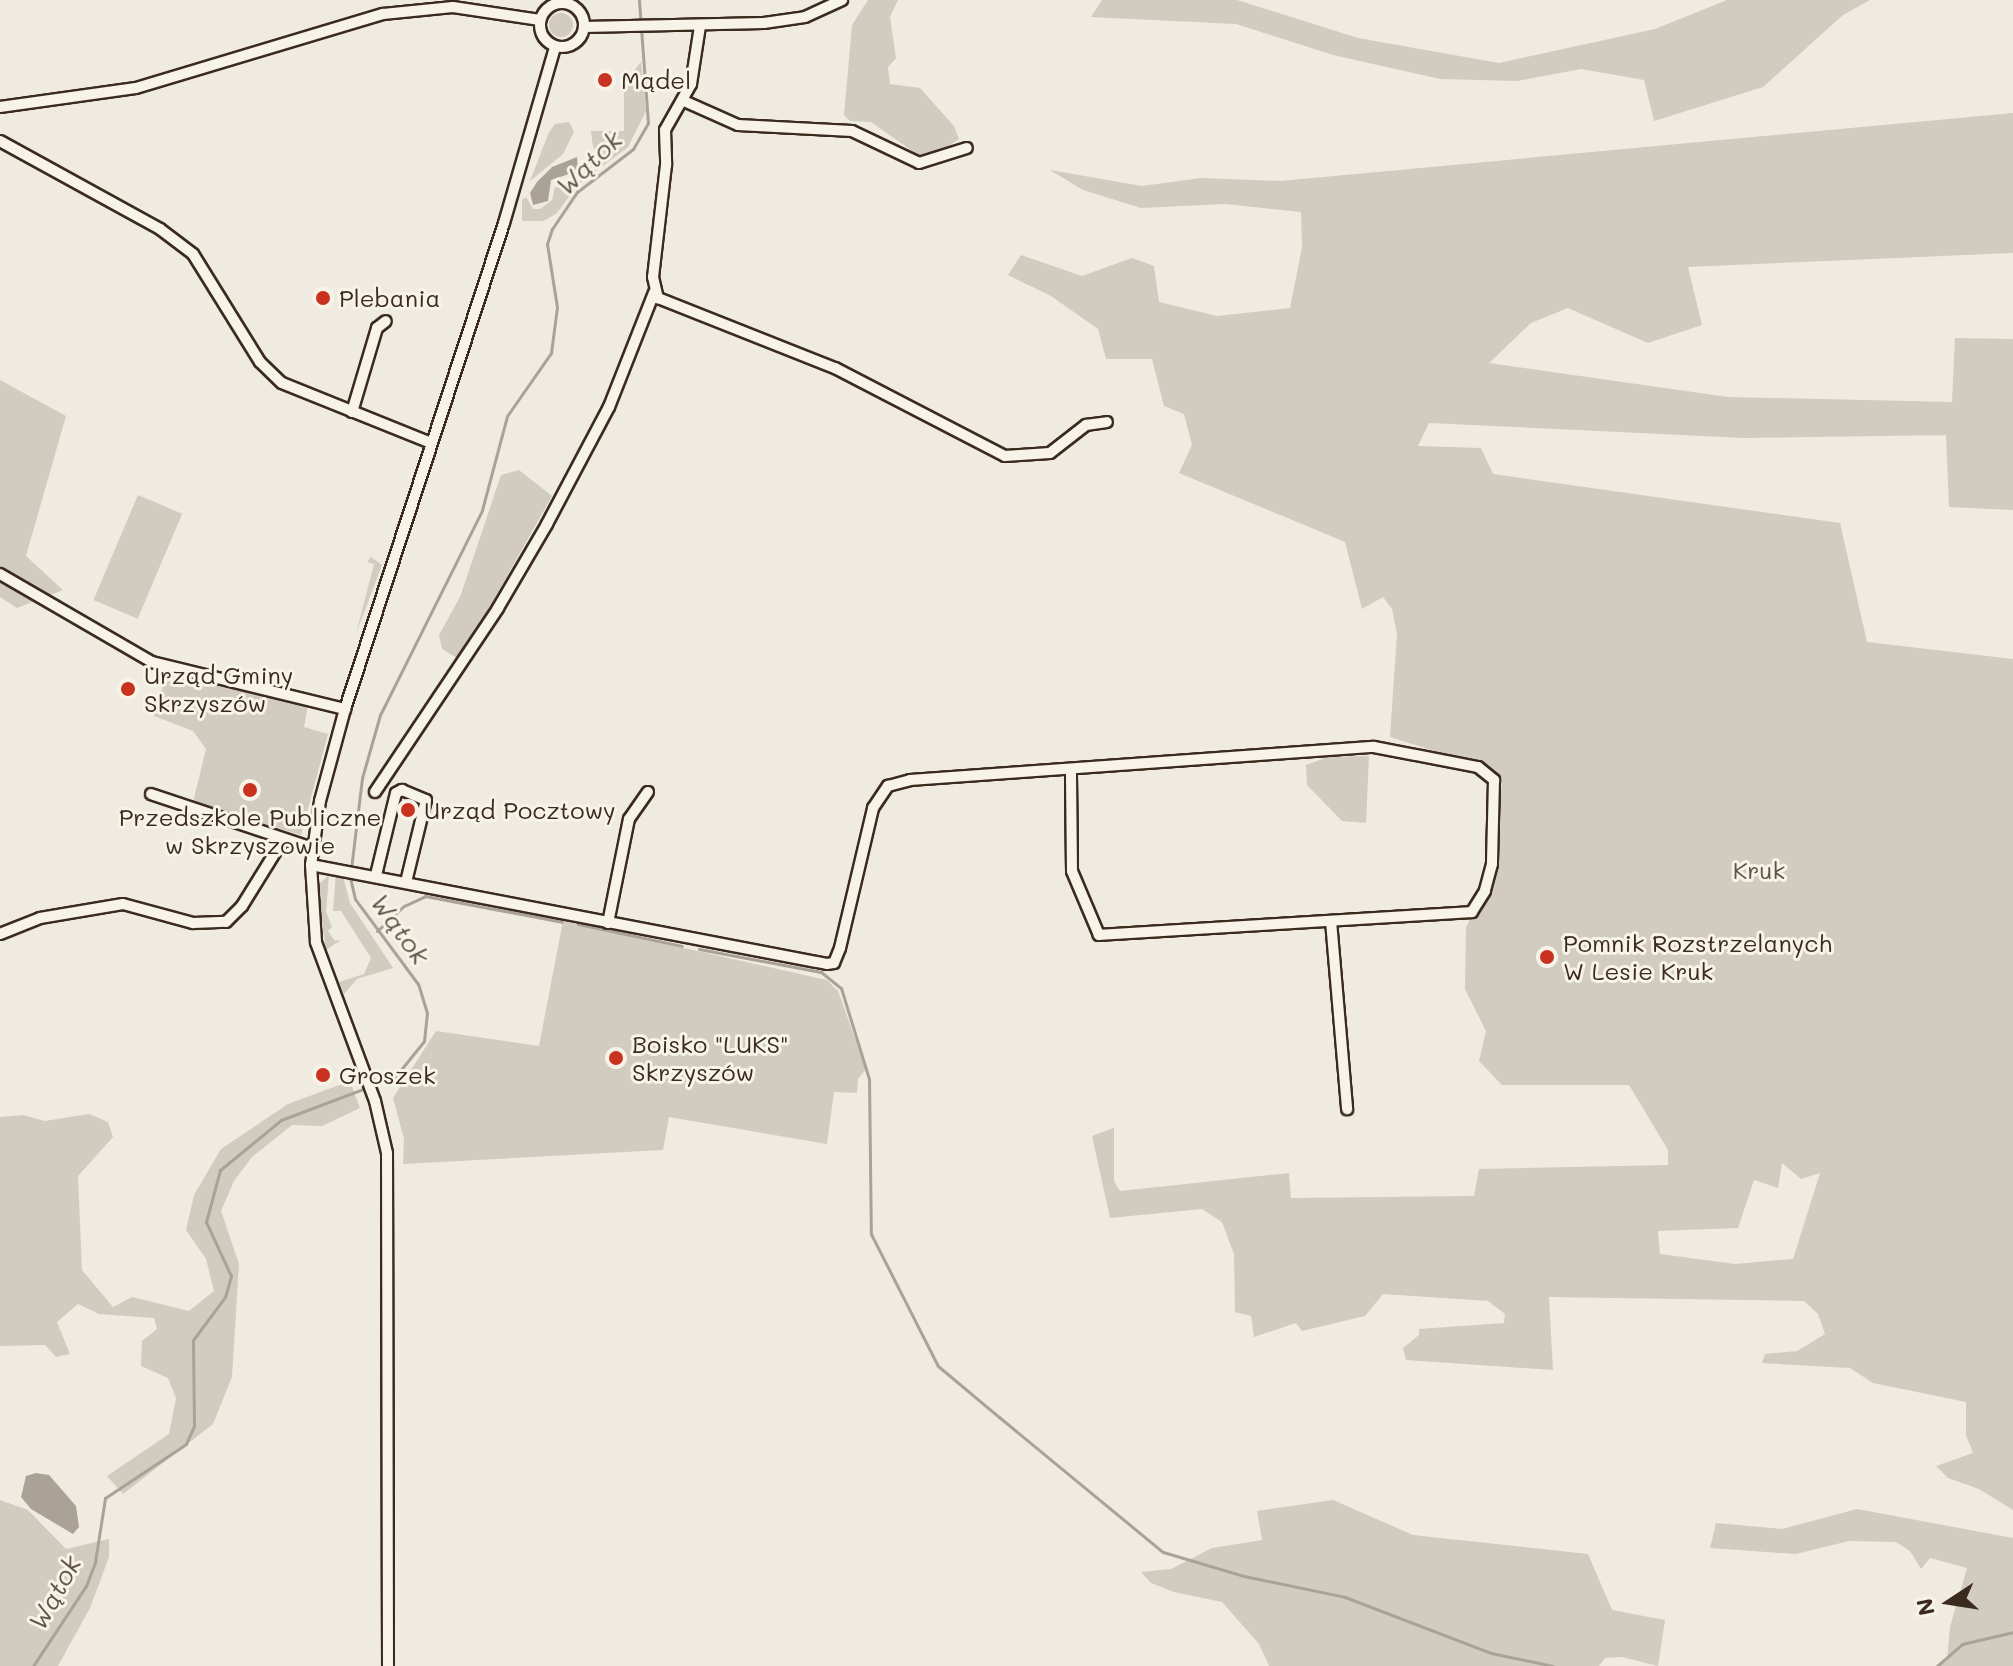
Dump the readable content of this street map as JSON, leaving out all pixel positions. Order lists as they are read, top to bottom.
{
  "water": ["Wątok"],
  "parks": ["Kruk"],
  "places": [
    "Mądel",
    "Plebania",
    "Urząd Gminy Skrzyszów",
    "Przedszkole Publiczne w Skrzyszowie",
    "Urząd Pocztowy",
    "Pomnik Rozstrzelanych W Lesie Kruk",
    "Boisko \"LUKS\" Skrzyszów",
    "Groszek"
  ],
  "north": "left"
}
